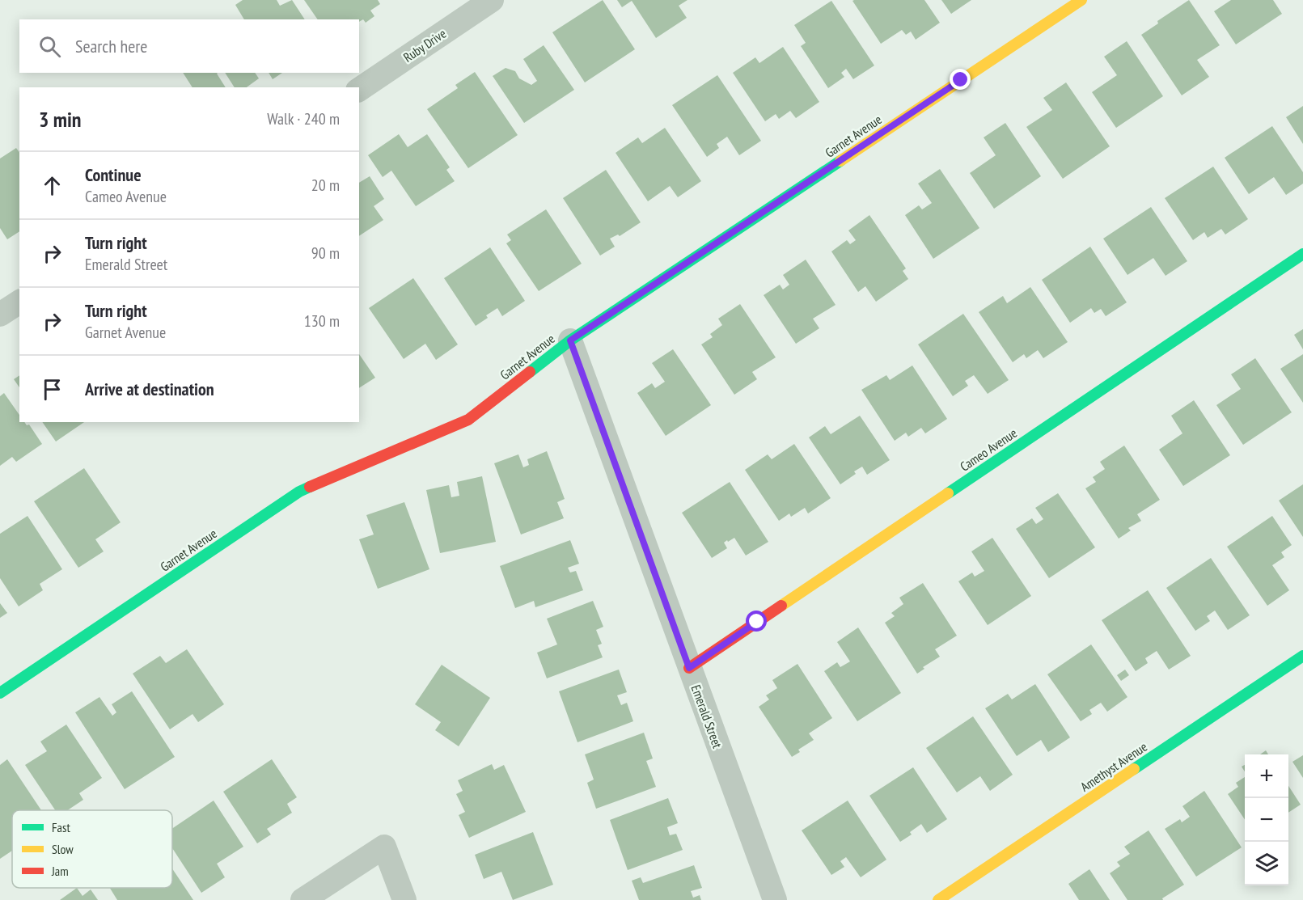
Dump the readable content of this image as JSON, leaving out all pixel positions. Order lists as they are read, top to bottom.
{
  "streets": {
    "street": [
      "Ruby Drive",
      "Garnet Avenue",
      "Cameo Avenue",
      "Emerald Street",
      "Amethyst Avenue"
    ]
  },
  "crossings": [
    ["Garnet Avenue", "Emerald Street"],
    ["Cameo Avenue", "Emerald Street"]
  ],
  "legend": ["Fast", "Slow", "Jam"],
  "page": {
    "search": "Search here",
    "heading": ["3 min", "Walk · 240 m"],
    "list": [
      ["Continue", "Cameo Avenue", "20 m"],
      ["Turn right", "Emerald Street", "90 m"],
      ["Turn right", "Garnet Avenue", "130 m"],
      "Arrive at destination"
    ],
    "map_buttons": ["+", "−"]
  }
}
